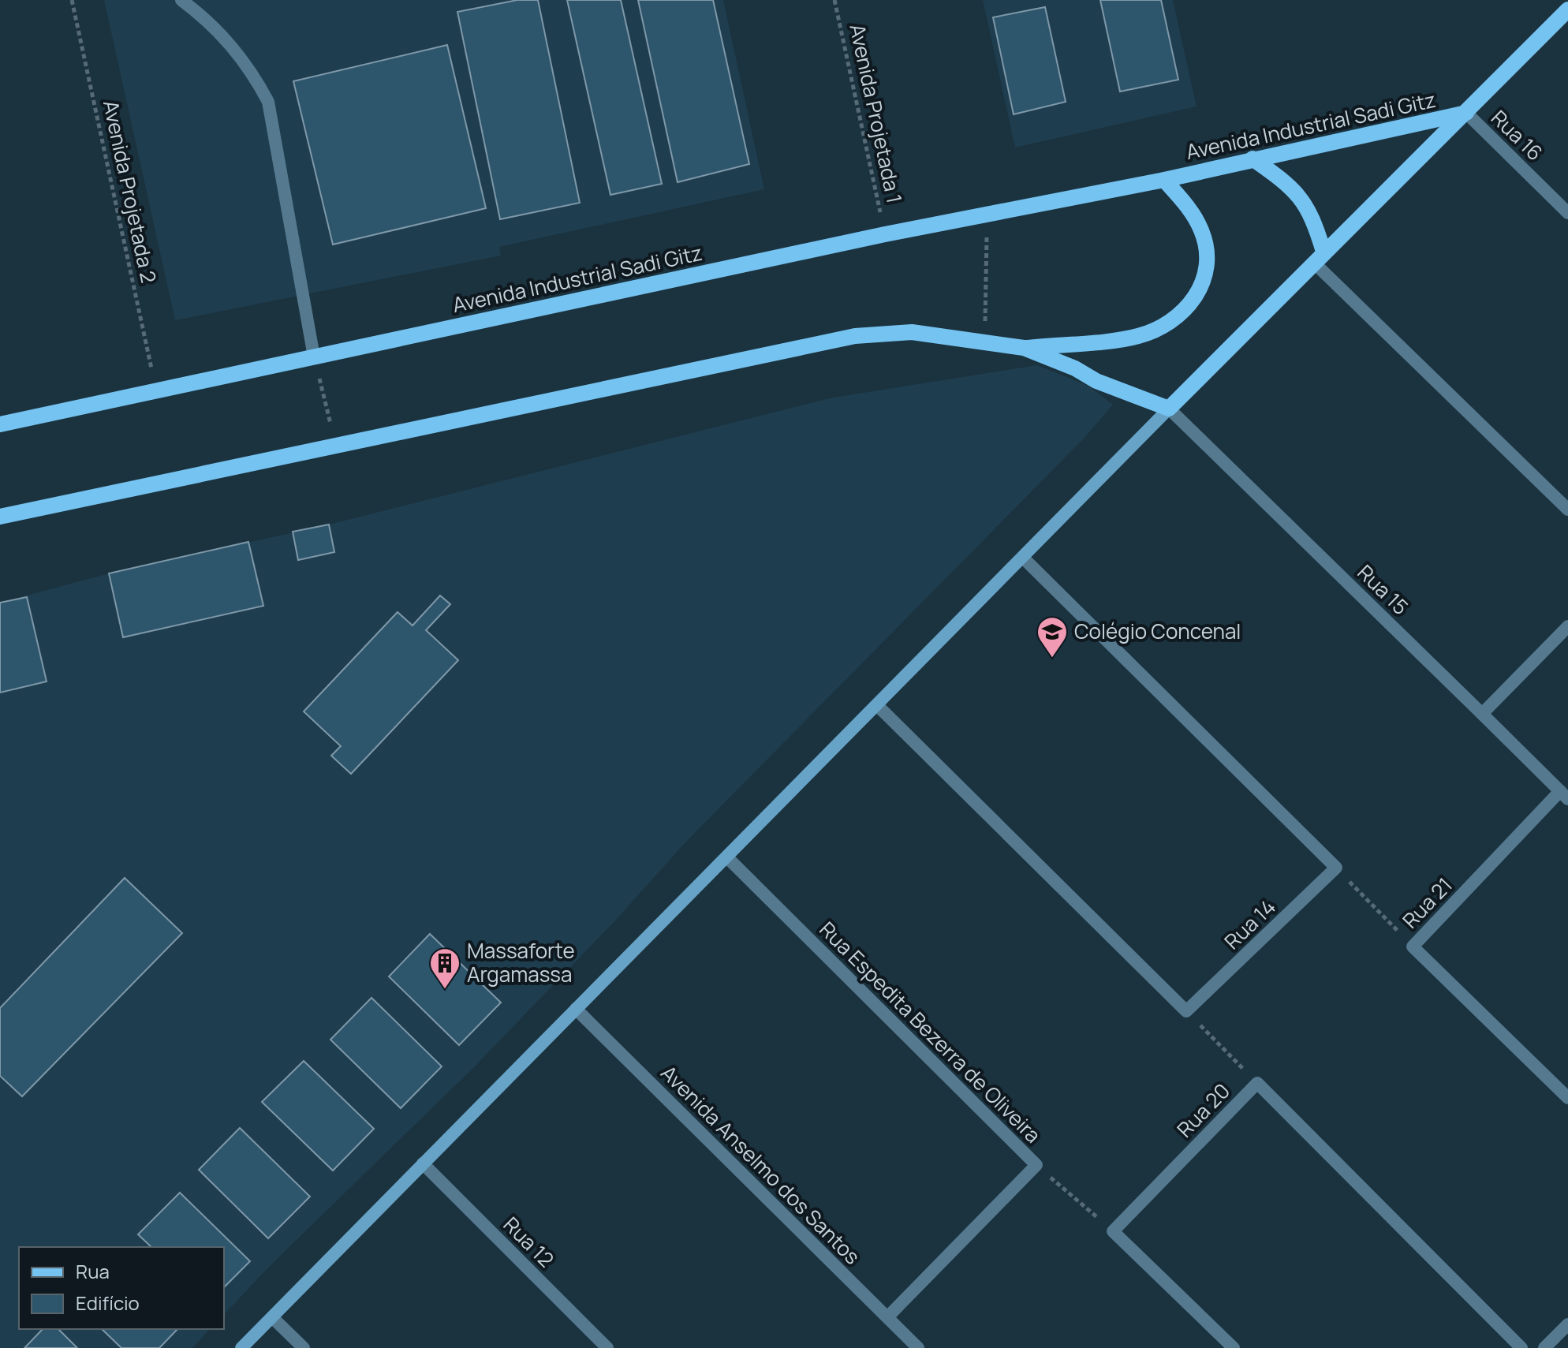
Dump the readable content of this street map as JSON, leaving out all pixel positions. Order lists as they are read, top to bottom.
{
  "streets": {
    "main road": ["Avenida Industrial Sadi Gitz"],
    "street": [
      "Rua 16",
      "Rua 15",
      "Rua 21",
      "Rua 14",
      "Rua Espedita Bezerra de Oliveira",
      "Rua 20",
      "Avenida Anselmo dos Santos",
      "Rua 12"
    ],
    "path": ["Avenida Projetada 1", "Avenida Projetada 2"]
  },
  "crossings": [
    ["Avenida Projetada 1", "Avenida Industrial Sadi Gitz"],
    ["Avenida Industrial Sadi Gitz", "Rua 16"],
    ["Avenida Industrial Sadi Gitz", "Avenida Projetada 2"],
    ["Avenida Industrial Sadi Gitz", "Rua 15"],
    ["Rua 15", "Rua 21"],
    ["Rua Espedita Bezerra de Oliveira", "Avenida Anselmo dos Santos"]
  ],
  "places": {
    "school or university": ["Colégio Concenal"],
    "building": ["Massaforte Argamassa"]
  },
  "legend": ["Rua", "Edifício"]
}
